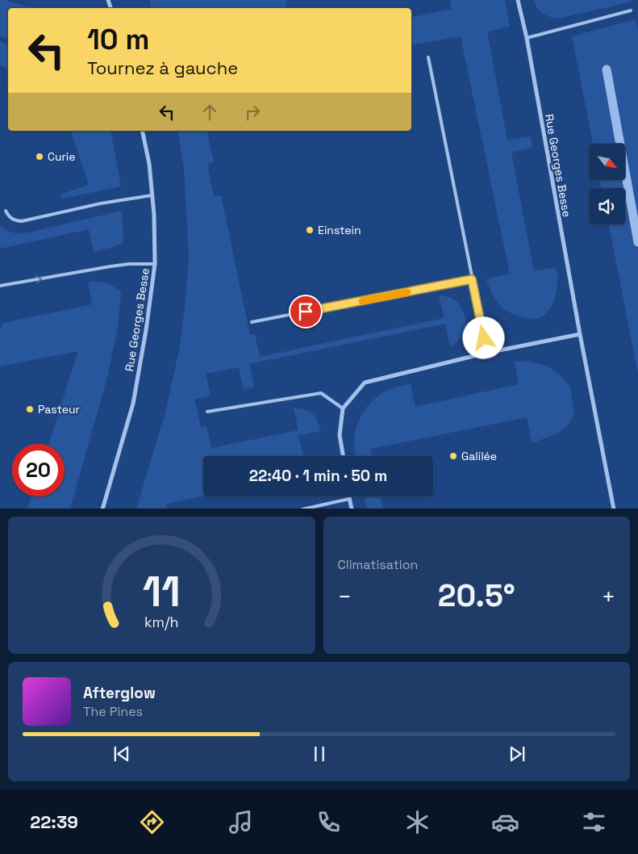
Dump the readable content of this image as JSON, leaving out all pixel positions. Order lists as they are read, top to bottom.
{
  "streets": {
    "street": ["Rue Georges Besse"]
  },
  "places": [
    "Curie",
    "Einstein",
    "Pasteur",
    "Galilée"
  ],
  "north": "bottom right",
  "page": {
    "turn": ["10 m", "Tournez à gauche"],
    "limit": "20",
    "trip": "22:40 · 1 min · 50 m",
    "tile": "Climatisation",
    "heat": ["−", "20.5°", "+"],
    "song": ["Afterglow", "The Pines"],
    "tabs": "22:39",
    "gauge": ["11", "km/h"]
  }
}
